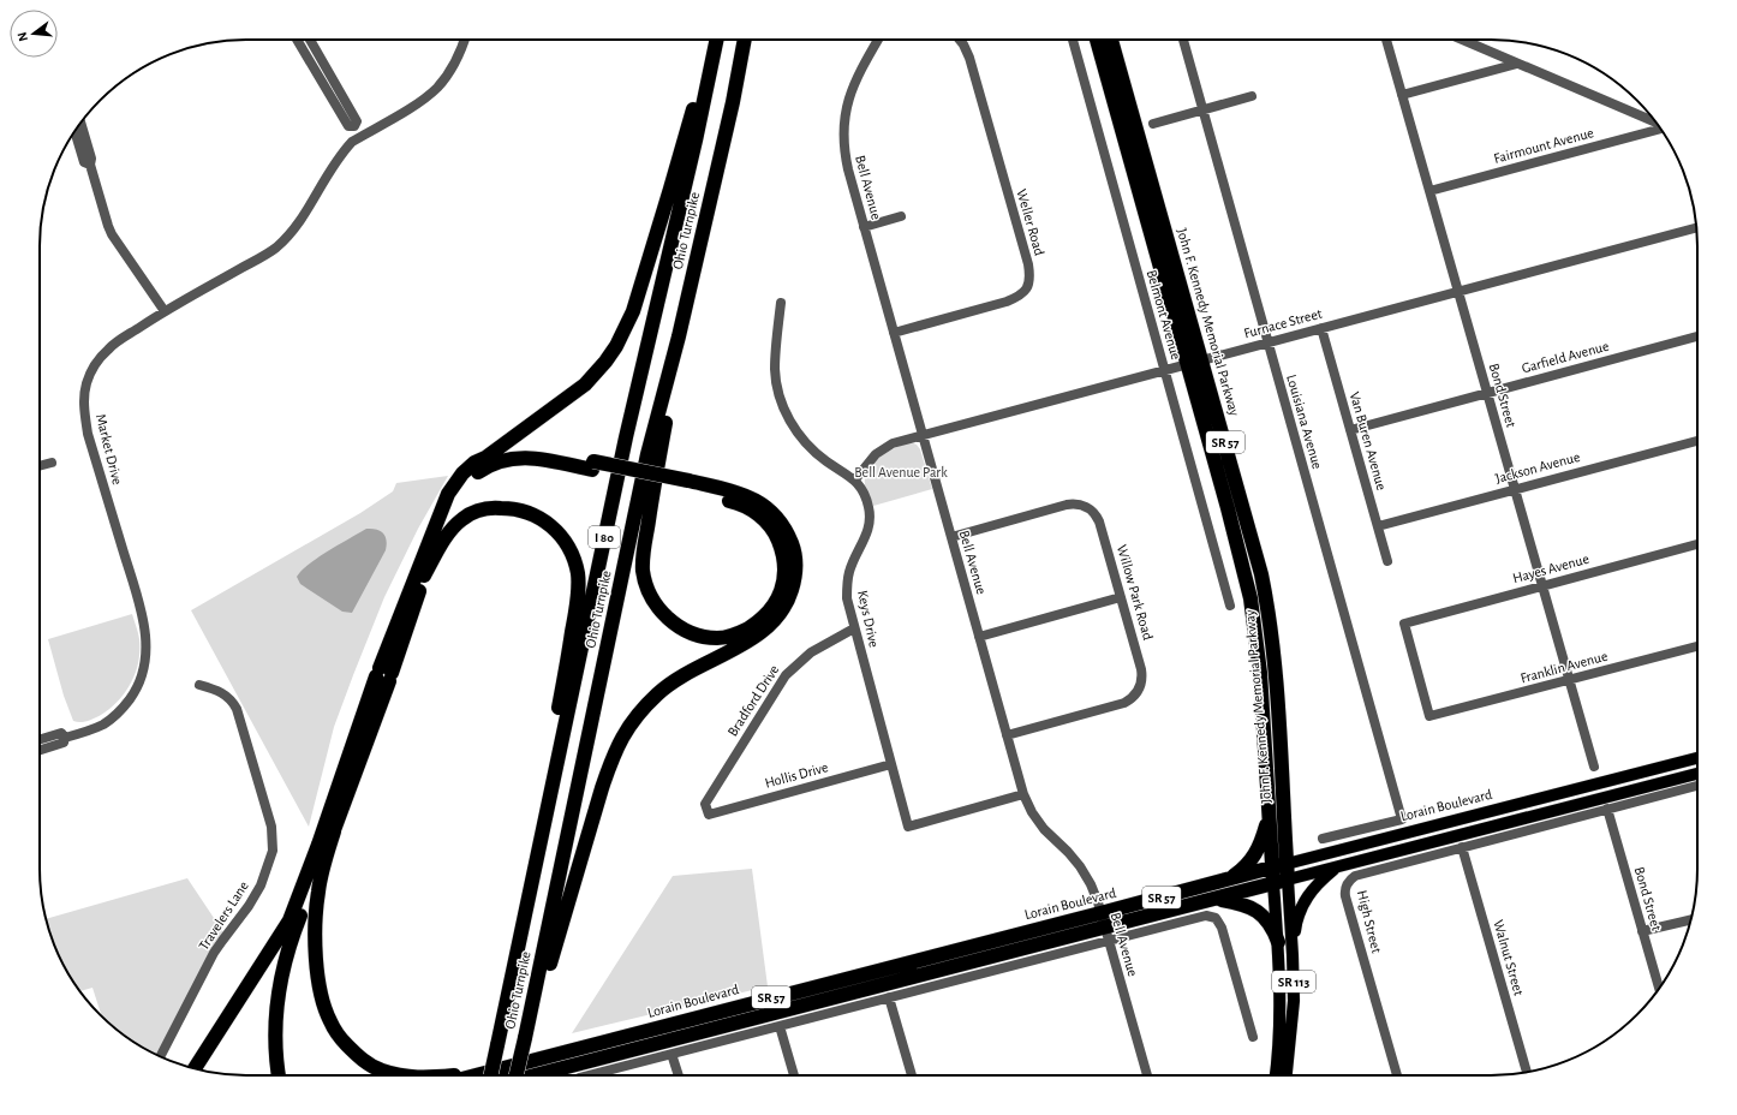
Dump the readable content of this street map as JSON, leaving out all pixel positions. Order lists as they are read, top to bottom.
{
  "streets": {
    "highway": [
      "Ohio Turnpike",
      "John F. Kennedy Memorial Parkway",
      "SR 57",
      "I 80",
      "Lorain Boulevard"
    ],
    "main road": ["SR 113"],
    "street": [
      "Fairmount Avenue",
      "Bell Avenue",
      "Weller Road",
      "Belmont Avenue",
      "Furnace Street",
      "Garfield Avenue",
      "Bond Street",
      "Louisiana Avenue",
      "Van Buren Avenue",
      "Market Drive",
      "Jackson Avenue",
      "Hayes Avenue",
      "Willow Park Road",
      "Keys Drive",
      "Franklin Avenue",
      "Bradford Drive",
      "Hollis Drive",
      "Travelers Lane",
      "High Street",
      "Walnut Street"
    ]
  },
  "crossings": [
    ["Fairmount Avenue", "Bond Street"],
    ["Bell Avenue", "Weller Road"],
    ["Bell Avenue", "Furnace Street"],
    ["Bell Avenue", "Willow Park Road"],
    ["Bell Avenue", "Keys Drive"],
    ["Bell Avenue", "Lorain Boulevard"],
    ["Belmont Avenue", "Furnace Street"],
    ["John F. Kennedy Memorial Parkway", "Furnace Street"],
    ["John F. Kennedy Memorial Parkway", "SR 57"],
    ["John F. Kennedy Memorial Parkway", "Lorain Boulevard"],
    ["Furnace Street", "Bond Street"],
    ["Furnace Street", "Louisiana Avenue"],
    ["Furnace Street", "Van Buren Avenue"],
    ["Furnace Street", "Keys Drive"],
    ["Garfield Avenue", "Bond Street"],
    ["Garfield Avenue", "Van Buren Avenue"],
    ["Bond Street", "Jackson Avenue"],
    ["Bond Street", "Hayes Avenue"],
    ["Bond Street", "Franklin Avenue"],
    ["Van Buren Avenue", "Jackson Avenue"],
    ["SR 57", "Lorain Boulevard"],
    ["Hayes Avenue", "Franklin Avenue"],
    ["Keys Drive", "Bradford Drive"],
    ["Keys Drive", "Hollis Drive"],
    ["Bradford Drive", "Hollis Drive"],
    ["High Street", "Walnut Street"]
  ],
  "parks": ["Bell Avenue Park"],
  "north": "left"
}
